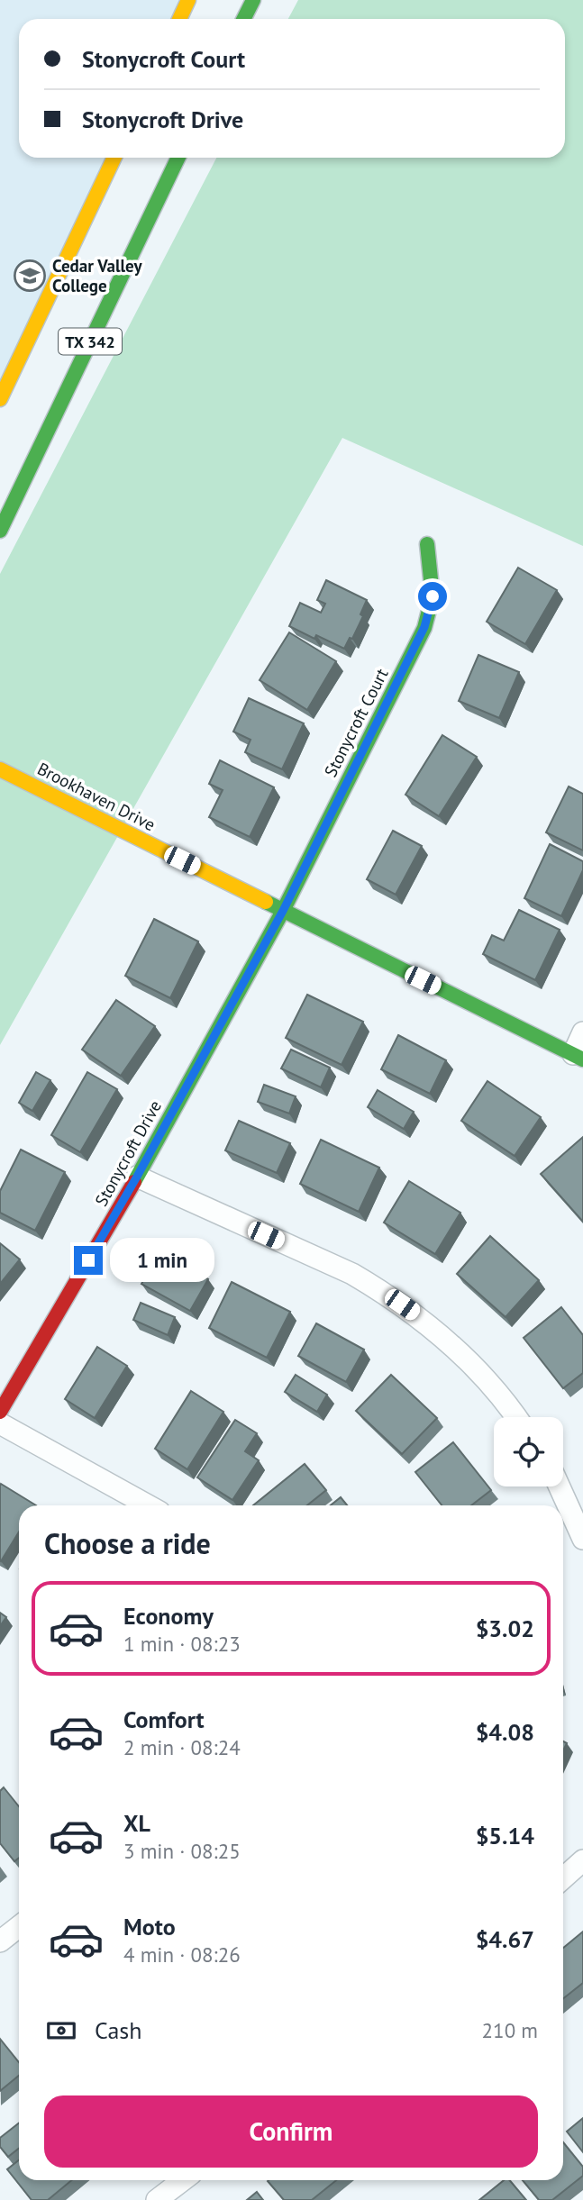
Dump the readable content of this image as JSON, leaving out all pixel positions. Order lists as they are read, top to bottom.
{
  "streets": {
    "street": [
      "TX 342",
      "Stonycroft Court",
      "Brookhaven Drive",
      "Stonycroft Drive"
    ]
  },
  "crossings": [
    ["Stonycroft Court", "Brookhaven Drive"],
    ["Stonycroft Court", "Stonycroft Drive"],
    ["Brookhaven Drive", "Stonycroft Drive"]
  ],
  "places": {
    "school or university": ["Cedar Valley College"]
  },
  "page": {
    "banner": ["Stonycroft Court", "Stonycroft Drive"],
    "bubble": "1 min",
    "heading": "Choose a ride",
    "list": [
      {
        "name": "Economy",
        "note": "1 min · 08:23",
        "value": "$3.02"
      },
      {
        "name": "Comfort",
        "note": "2 min · 08:24",
        "value": "$4.08"
      },
      {
        "name": "XL",
        "note": "3 min · 08:25",
        "value": "$5.14"
      },
      {
        "name": "Moto",
        "note": "4 min · 08:26",
        "value": "$4.67"
      }
    ],
    "pay": ["Cash", "210 m"],
    "buttons": "Confirm"
  }
}
